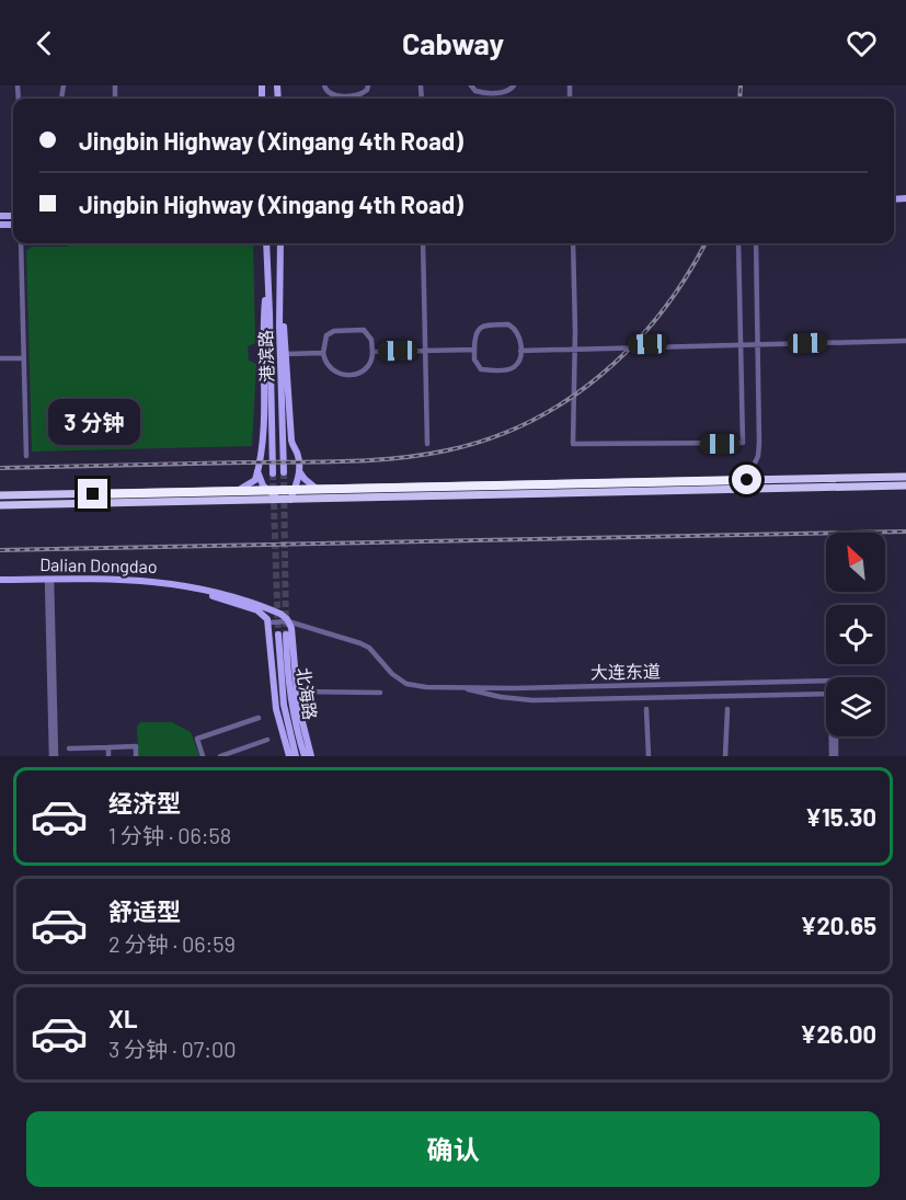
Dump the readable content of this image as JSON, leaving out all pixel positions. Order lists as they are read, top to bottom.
{
  "streets": {
    "main road": ["港滨路", "Dalian Dongdao", "北海路"],
    "street": ["大连东道"]
  },
  "crossings": [
    ["Dalian Dongdao", "大连东道"]
  ],
  "north": "top left",
  "page": {
    "header": "Cabway",
    "banner": ["Jingbin Highway (Xingang 4th Road)", "Jingbin Highway (Xingang 4th Road)"],
    "bubble": "3 分钟",
    "list": [
      {
        "name": "经济型",
        "note": "1 分钟 · 06:58",
        "value": "¥15.30"
      },
      {
        "name": "舒适型",
        "note": "2 分钟 · 06:59",
        "value": "¥20.65"
      },
      {
        "name": "XL",
        "note": "3 分钟 · 07:00",
        "value": "¥26.00"
      }
    ],
    "buttons": "确认"
  }
}
